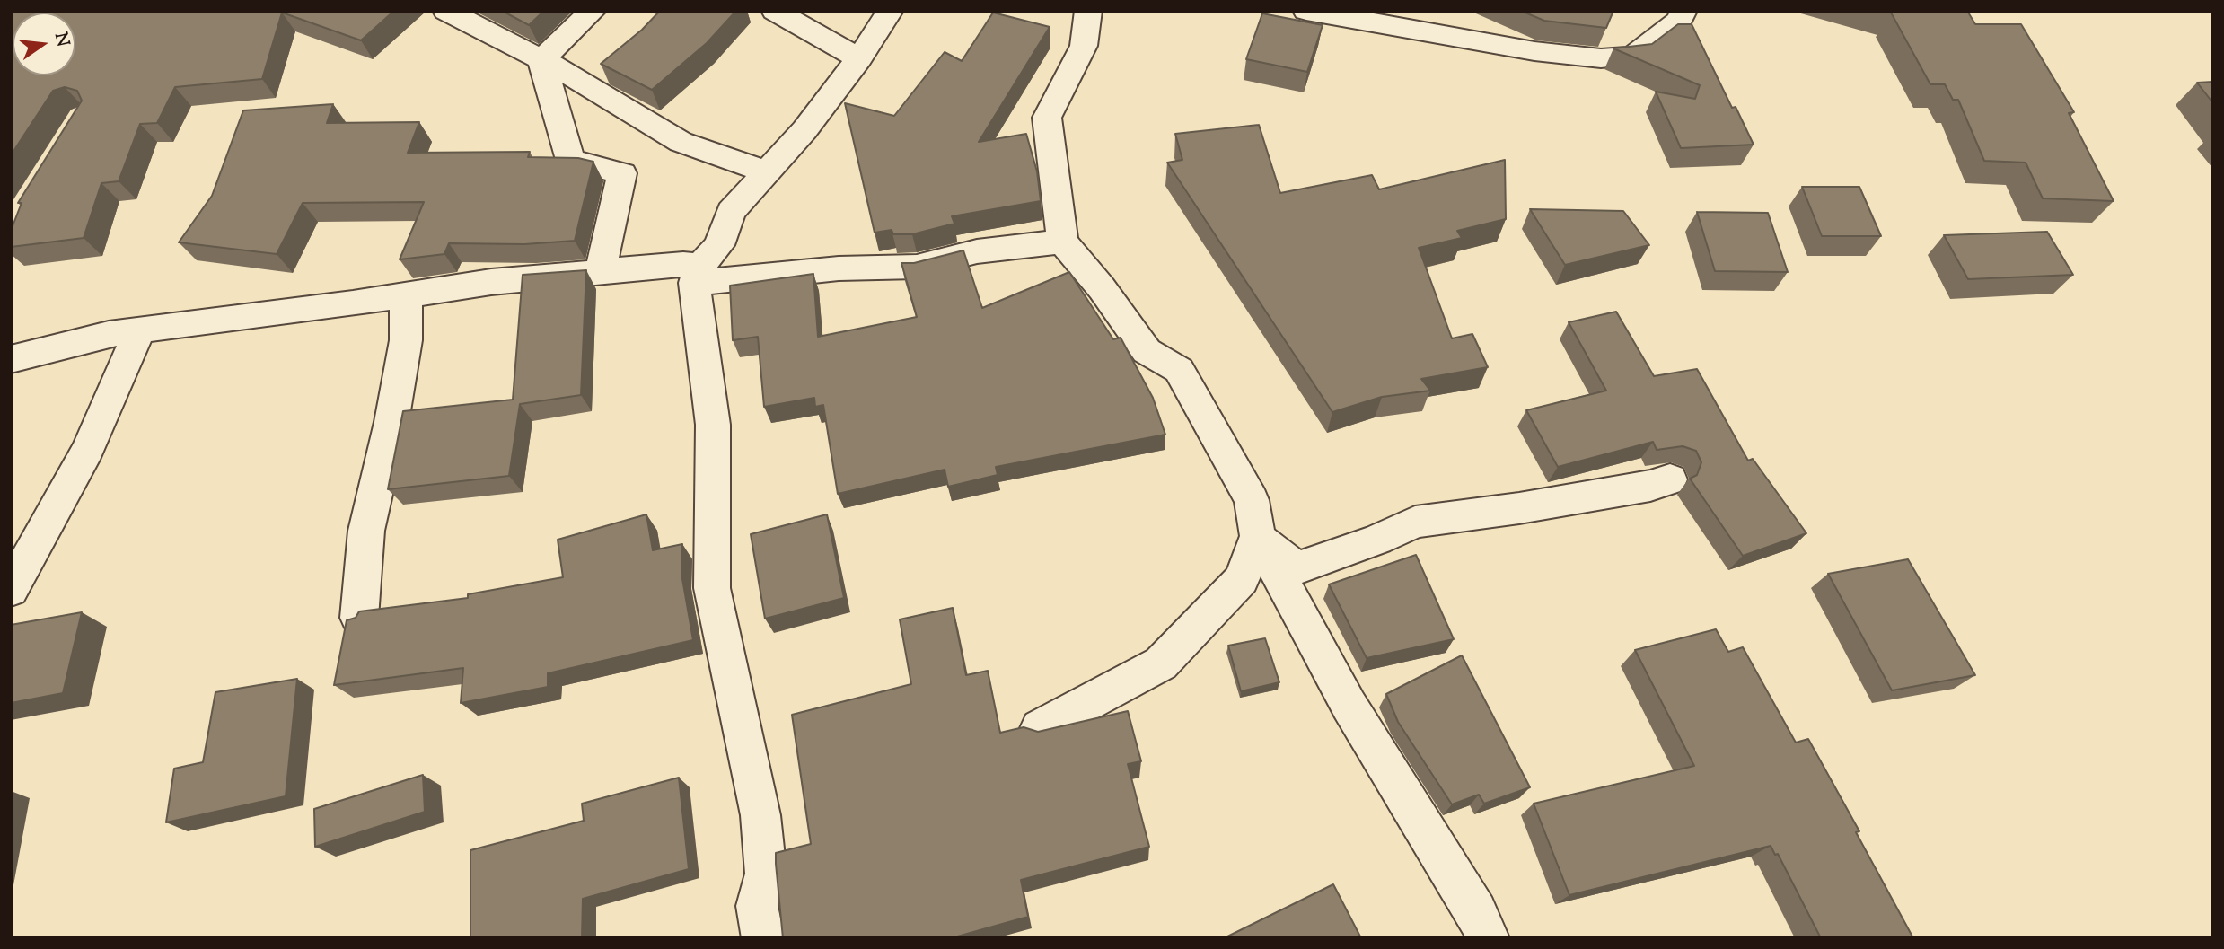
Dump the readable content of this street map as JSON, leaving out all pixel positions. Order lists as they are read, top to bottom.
{
  "north": "right"
}
